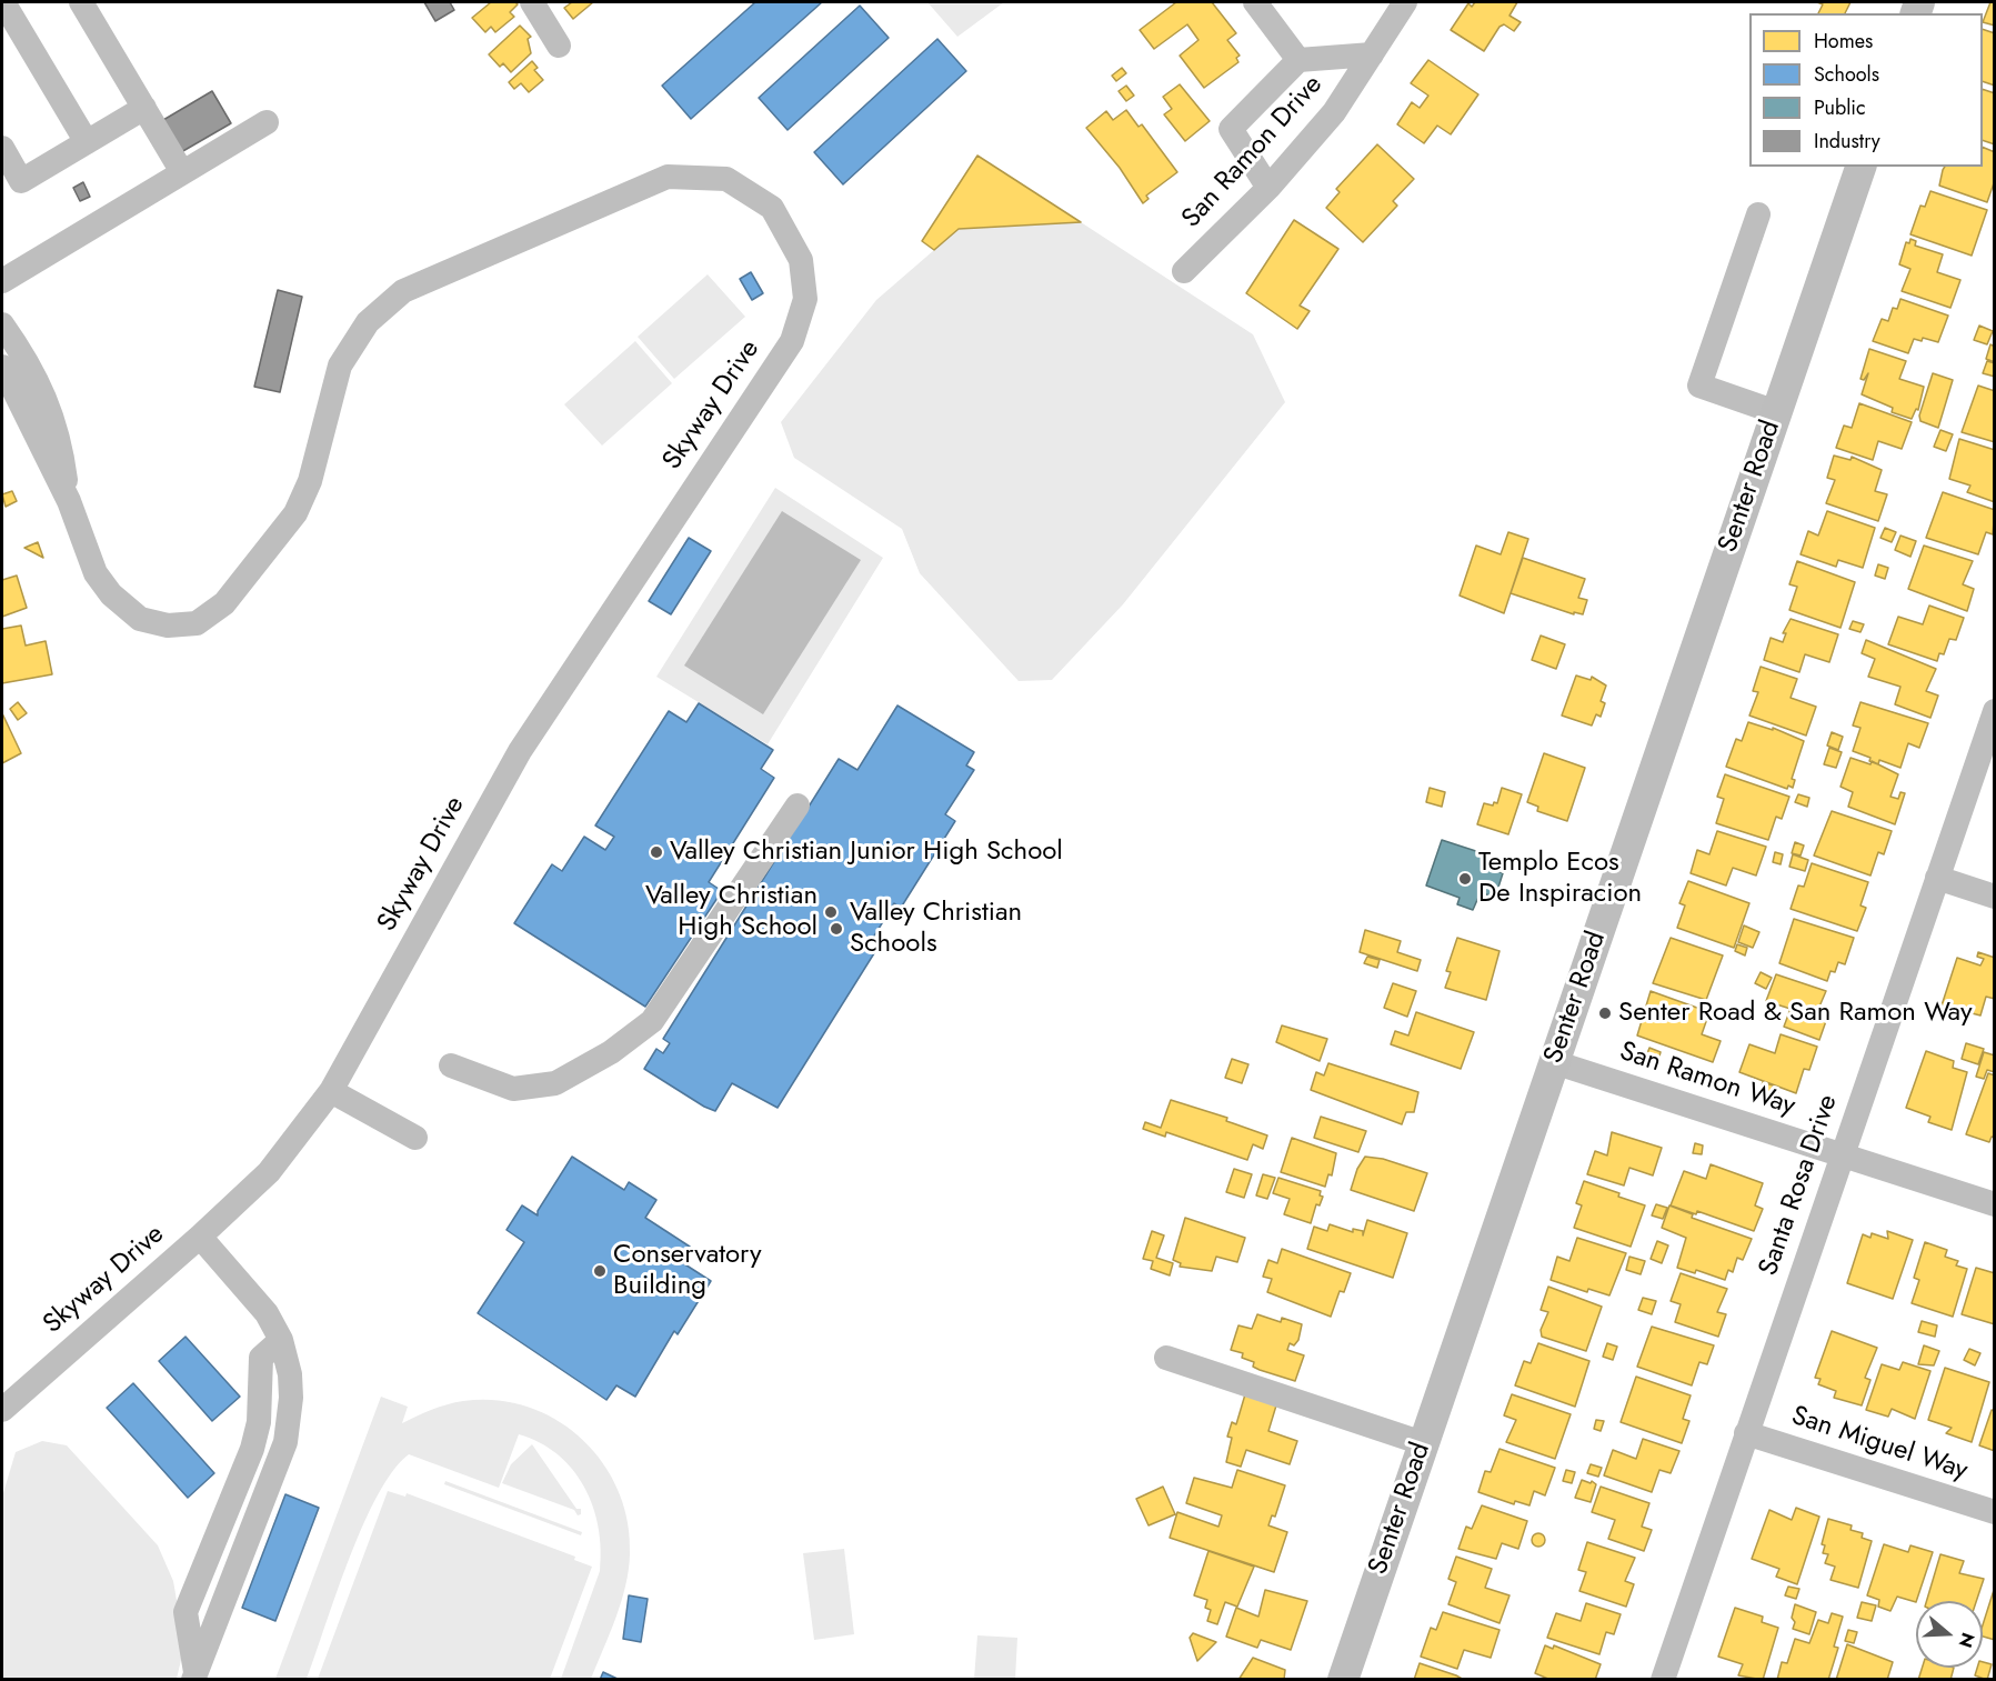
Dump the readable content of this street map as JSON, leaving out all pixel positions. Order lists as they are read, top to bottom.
{
  "streets": {
    "main road": ["Senter Road"],
    "street": [
      "San Ramon Drive",
      "Skyway Drive",
      "San Ramon Way",
      "Santa Rosa Drive",
      "San Miguel Way"
    ]
  },
  "crossings": [
    ["Senter Road", "San Ramon Way"],
    ["San Ramon Way", "Santa Rosa Drive"],
    ["Santa Rosa Drive", "San Miguel Way"]
  ],
  "places": [
    "Valley Christian Junior High School",
    "Templo Ecos De Inspiracion",
    "Valley Christian High School",
    "Valley Christian Schools",
    "Senter Road & San Ramon Way",
    "Conservatory Building"
  ],
  "legend": [
    "Homes",
    "Schools",
    "Public",
    "Industry"
  ],
  "north": "right"
}
